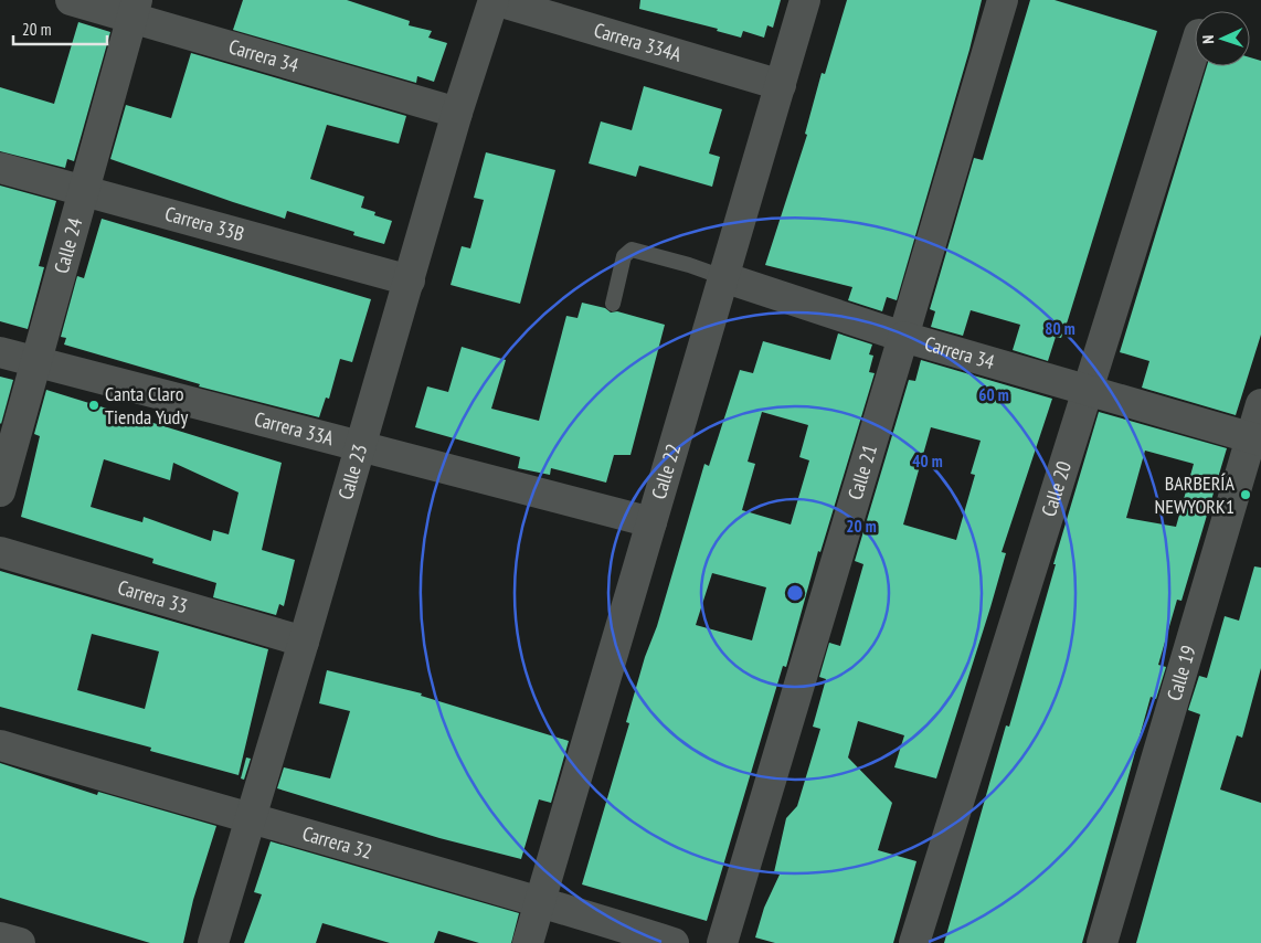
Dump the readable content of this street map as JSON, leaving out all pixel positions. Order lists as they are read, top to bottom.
{
  "streets": {
    "street": [
      "Carrera 334A",
      "Carrera 34",
      "Carrera 33B",
      "Calle 24",
      "Carrera 33A",
      "Calle 23",
      "Calle 22",
      "Calle 21",
      "Calle 20",
      "Carrera 33",
      "Calle 19",
      "Carrera 32"
    ]
  },
  "crossings": [
    ["Carrera 334A", "Calle 23"],
    ["Carrera 334A", "Calle 22"],
    ["Carrera 34", "Calle 24"],
    ["Carrera 34", "Calle 23"],
    ["Carrera 34", "Calle 22"],
    ["Carrera 34", "Calle 21"],
    ["Carrera 34", "Calle 20"],
    ["Carrera 34", "Calle 19"],
    ["Carrera 33B", "Calle 24"],
    ["Carrera 33B", "Calle 23"],
    ["Calle 24", "Carrera 33A"],
    ["Carrera 33A", "Calle 23"],
    ["Carrera 33A", "Calle 22"],
    ["Calle 23", "Carrera 33"],
    ["Calle 23", "Carrera 32"],
    ["Calle 22", "Carrera 32"]
  ],
  "places": ["Canta Claro Tienda Yudy", "BARBERÍA NEWYORK1"],
  "scale_bar": "20 m",
  "north": "left",
  "rings": [
    "80 m",
    "60 m",
    "40 m",
    "20 m"
  ]
}
